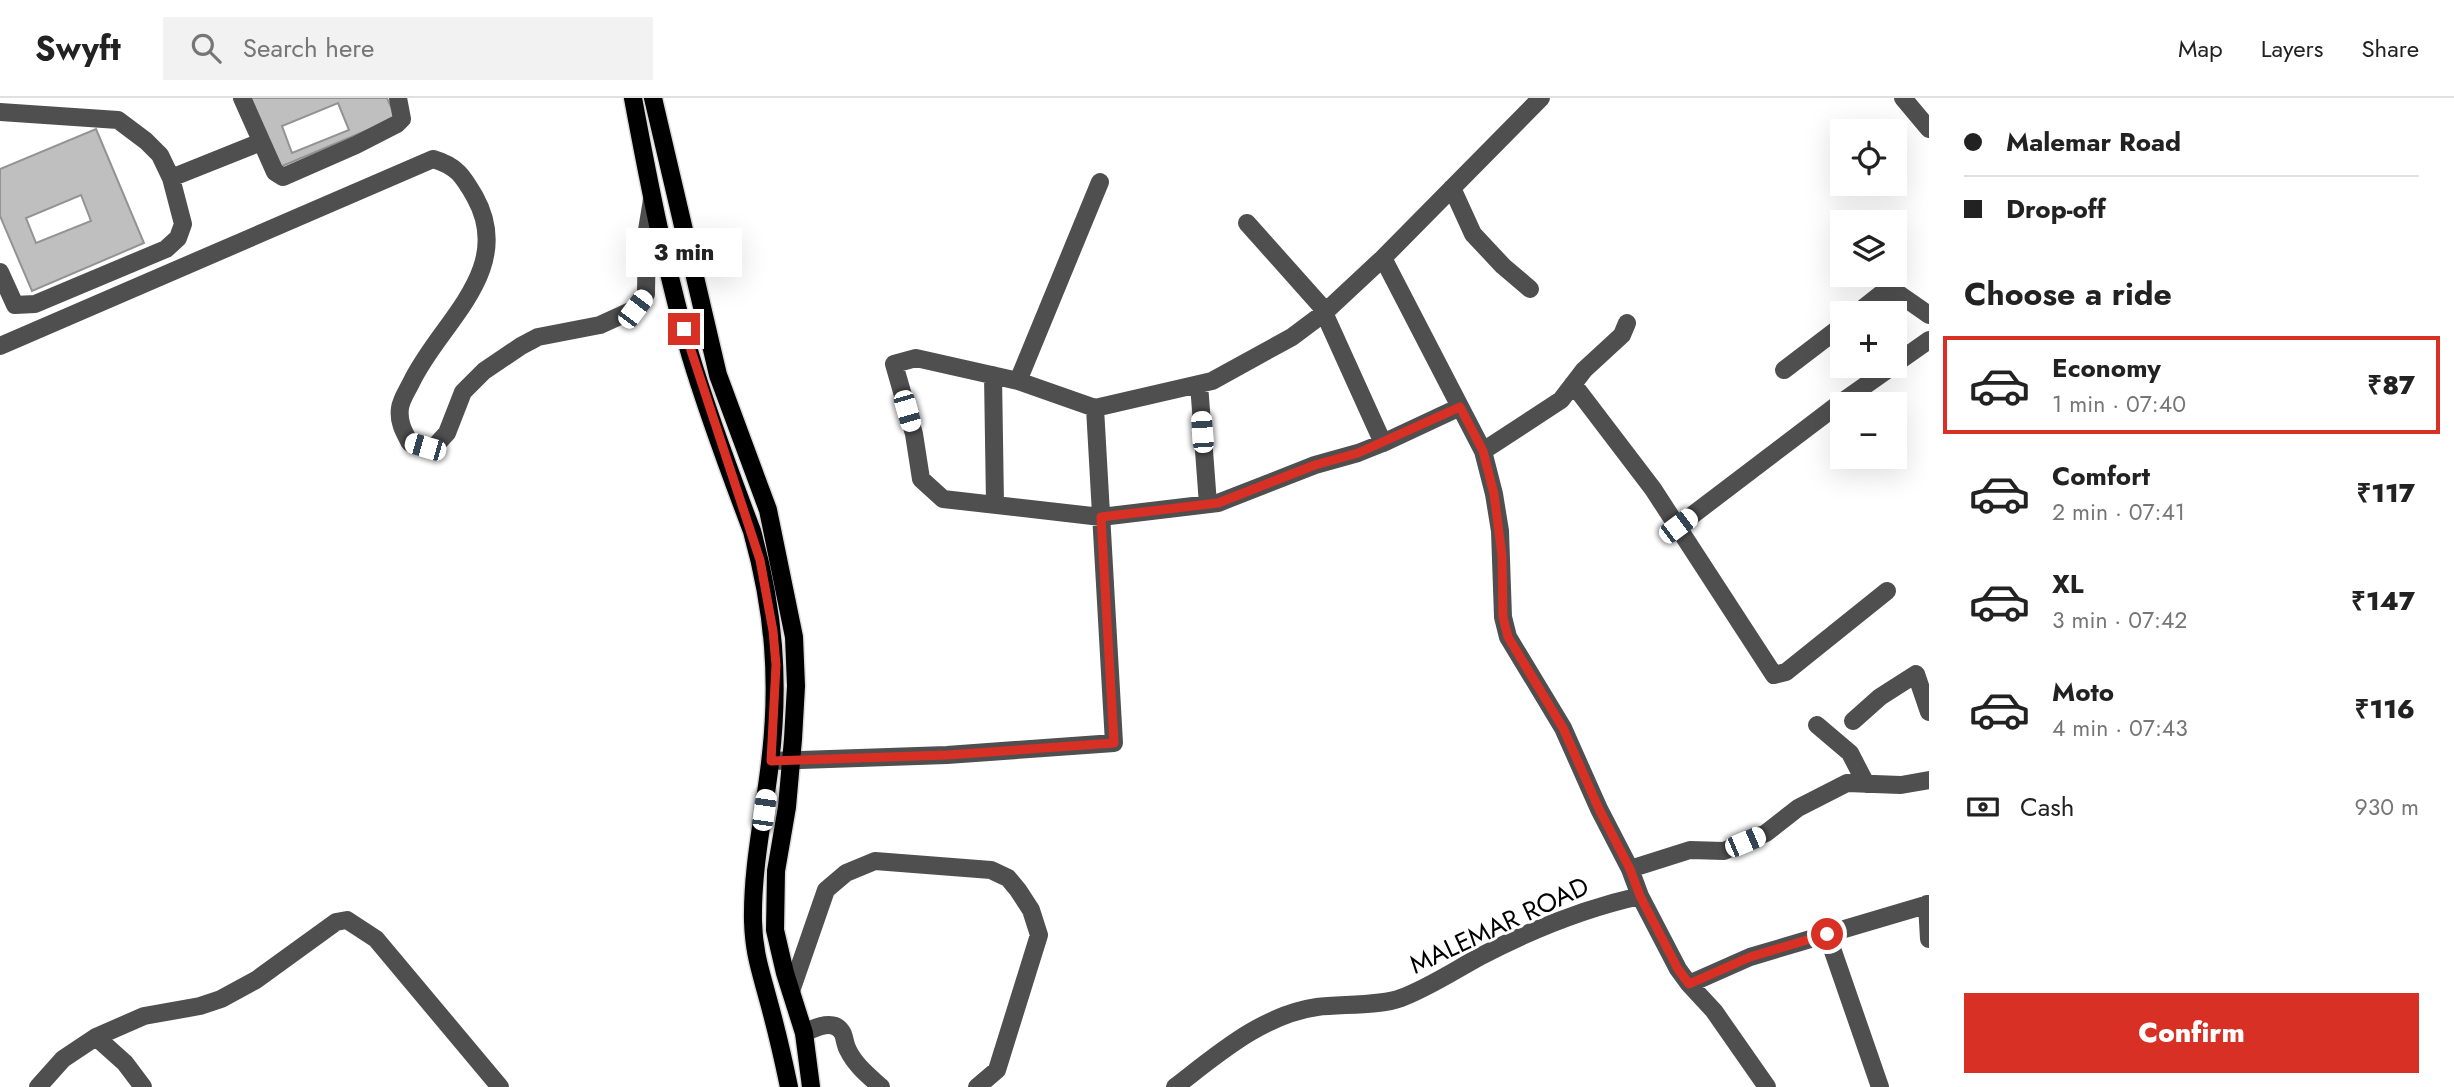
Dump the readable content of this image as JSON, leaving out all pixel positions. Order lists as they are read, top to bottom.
{
  "streets": {
    "street": ["MALEMAR ROAD"]
  },
  "page": {
    "header": "Swyft",
    "search": "Search here",
    "nav": ["Map", "Layers", "Share"],
    "banner": ["Malemar Road", "Drop-off"],
    "map_buttons": ["+", "−"],
    "bubble": "3 min",
    "heading": "Choose a ride",
    "list": [
      {
        "name": "Economy",
        "note": "1 min · 07:40",
        "value": "₹87"
      },
      {
        "name": "Comfort",
        "note": "2 min · 07:41",
        "value": "₹117"
      },
      {
        "name": "XL",
        "note": "3 min · 07:42",
        "value": "₹147"
      },
      {
        "name": "Moto",
        "note": "4 min · 07:43",
        "value": "₹116"
      }
    ],
    "pay": ["Cash", "930 m"],
    "buttons": "Confirm"
  }
}
